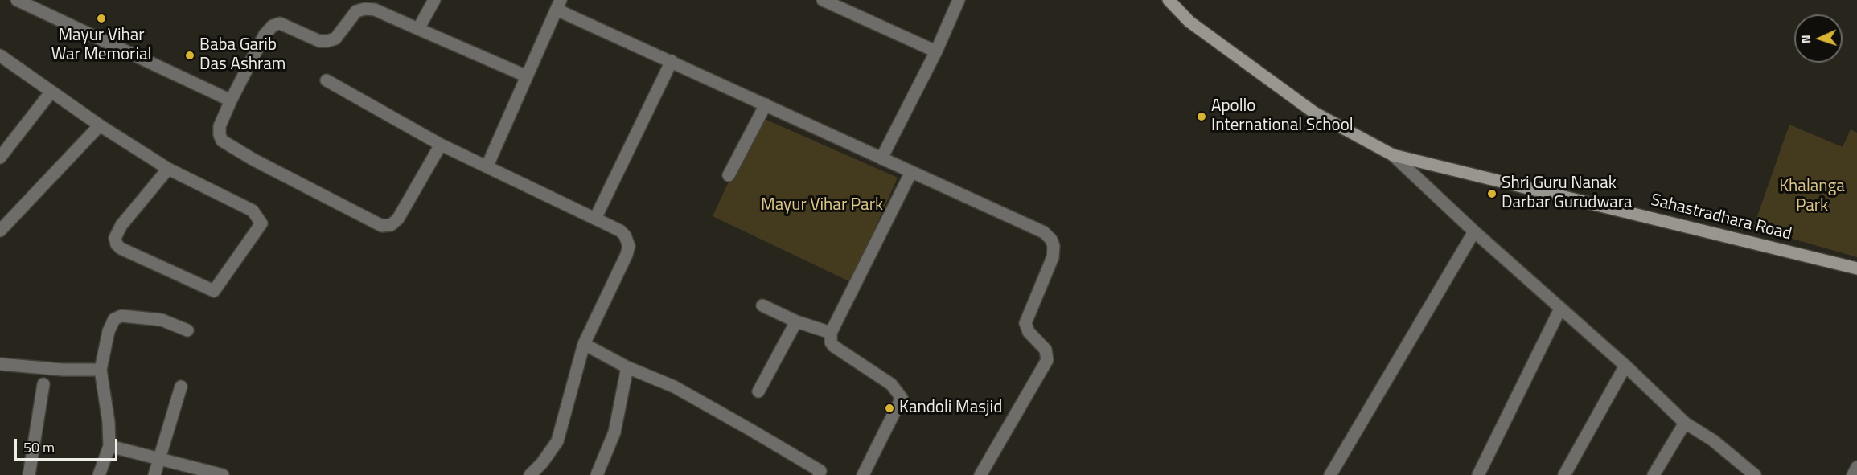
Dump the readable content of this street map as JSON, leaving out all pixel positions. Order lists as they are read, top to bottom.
{
  "streets": {
    "main road": ["Sahastradhara Road"]
  },
  "parks": ["Khalanga Park", "Mayur Vihar Park"],
  "places": [
    "Mayur Vihar War Memorial",
    "Baba Garib Das Ashram",
    "Apollo International School",
    "Shri Guru Nanak Darbar Gurudwara",
    "Kandoli Masjid"
  ],
  "scale_bar": "50 m",
  "north": "left"
}
